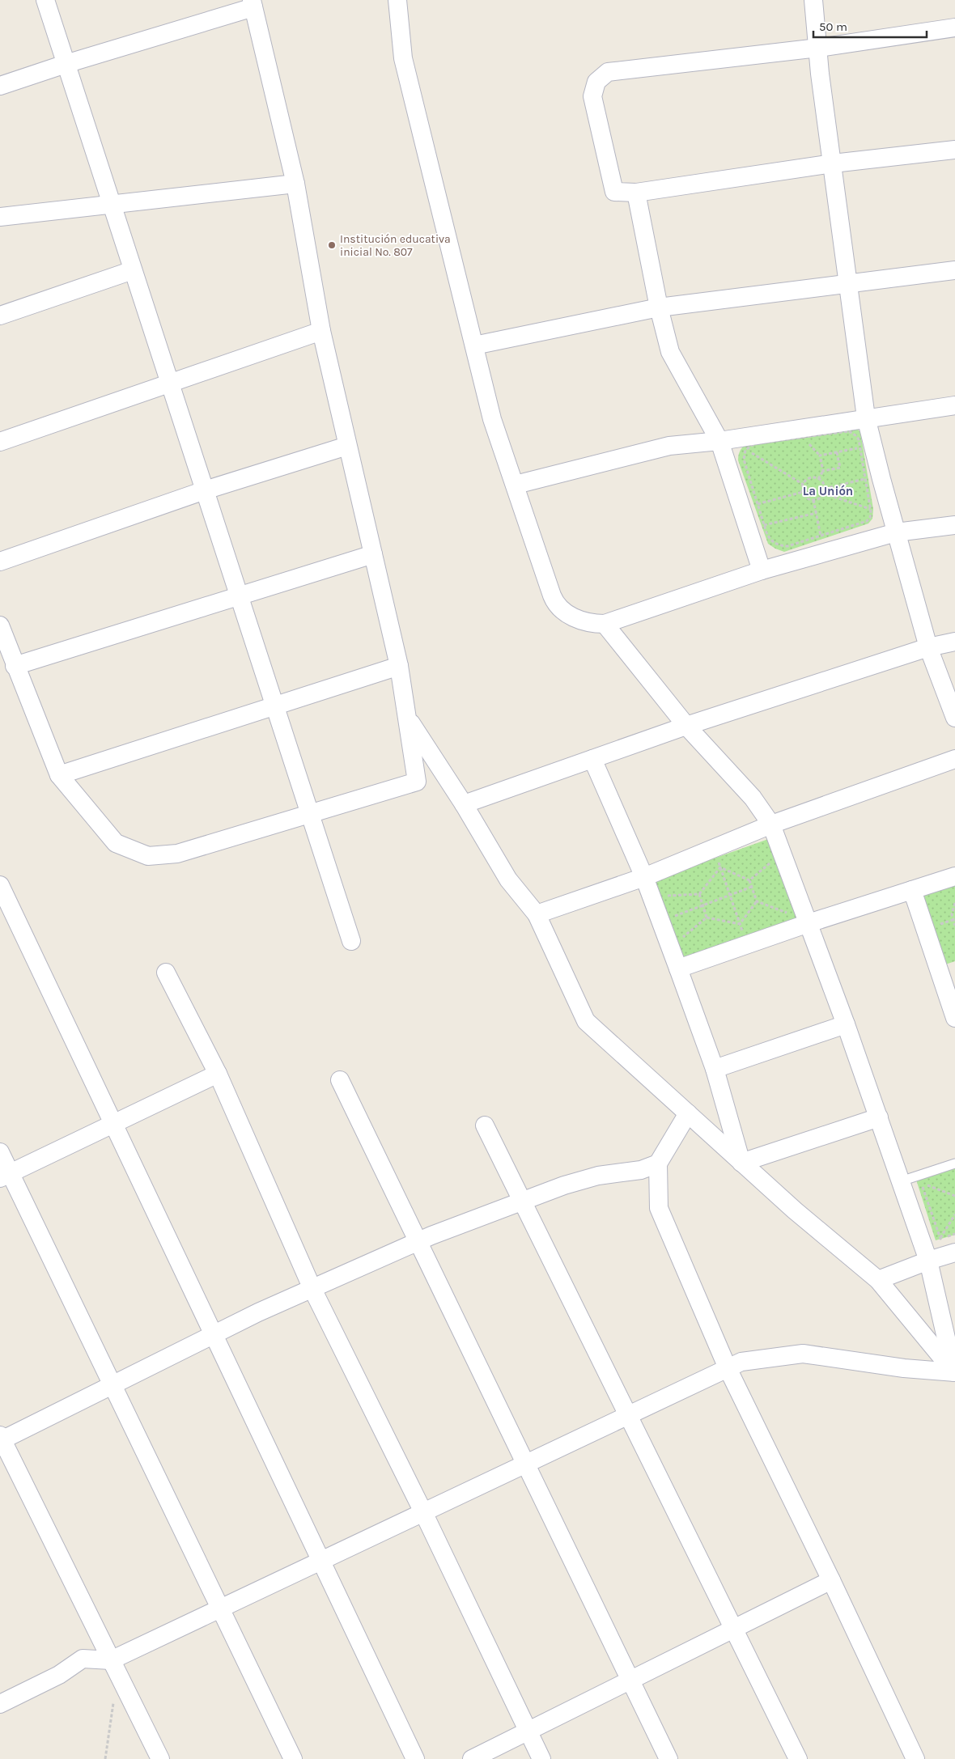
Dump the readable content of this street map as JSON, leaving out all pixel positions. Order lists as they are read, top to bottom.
{
  "districts": ["La Unión"],
  "places": ["Institución educativa inicial No. 807"],
  "scale_bar": "50 m"
}
